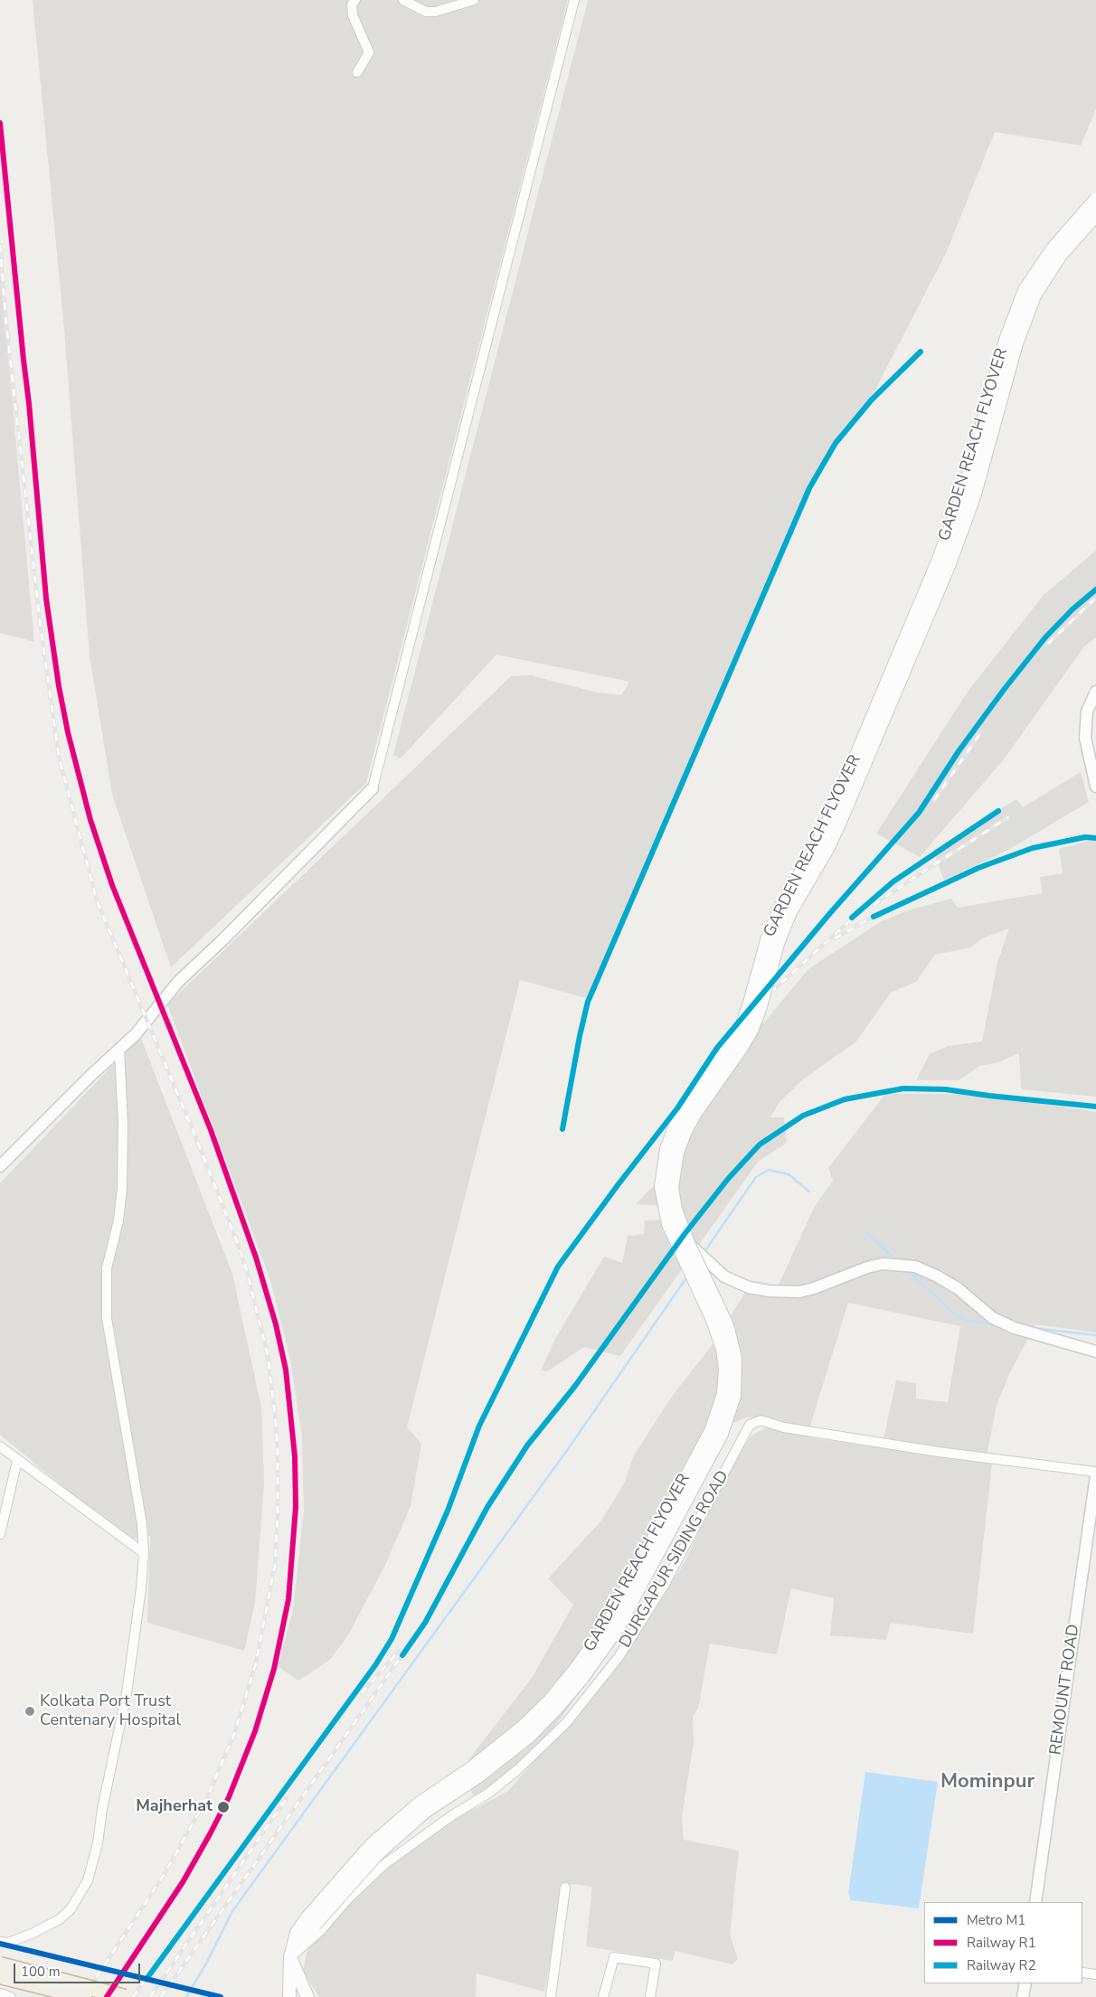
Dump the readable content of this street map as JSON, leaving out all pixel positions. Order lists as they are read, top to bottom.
{
  "streets": {
    "main road": ["GARDEN REACH FLYOVER"],
    "street": ["DURGAPUR SIDING ROAD", "REMOUNT ROAD"]
  },
  "crossings": [
    ["GARDEN REACH FLYOVER", "DURGAPUR SIDING ROAD"]
  ],
  "districts": ["Mominpur"],
  "places": ["Kolkata Port Trust Centenary Hospital", "Majherhat"],
  "lines": ["rail line R1", "rail line R2", "metro line M1"],
  "legend": ["Metro M1", "Railway R1", "Railway R2"],
  "scale_bar": "100 m"
}
